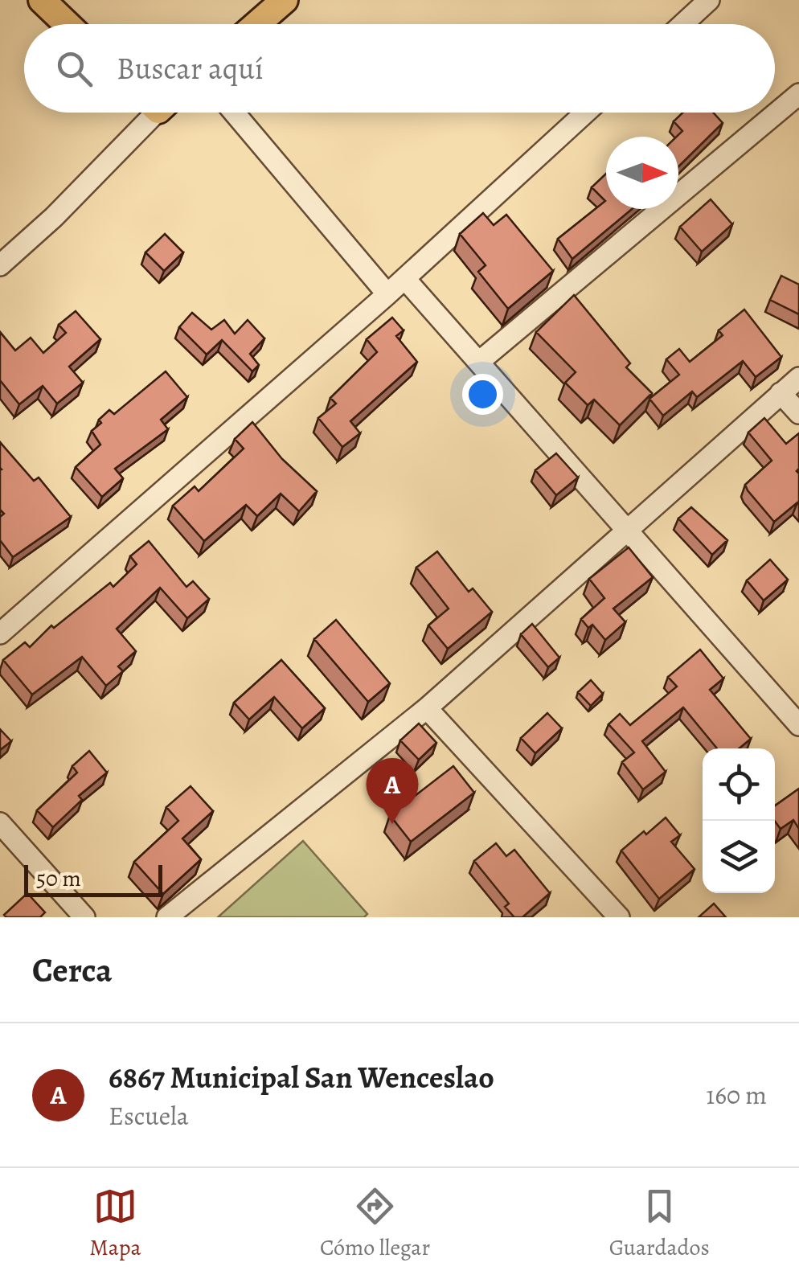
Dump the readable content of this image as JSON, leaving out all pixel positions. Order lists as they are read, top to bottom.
{
  "scale_bar": "50 m",
  "north": "right",
  "page": {
    "search": "Buscar aquí",
    "pins": "A",
    "scale": "50 m",
    "heading": "Cerca",
    "list": [
      {
        "mark": "A",
        "name": "6867 Municipal San Wenceslao",
        "note": "Escuela",
        "value": "160 m"
      }
    ],
    "nav": ["Mapa", "Cómo llegar", "Guardados"]
  }
}
